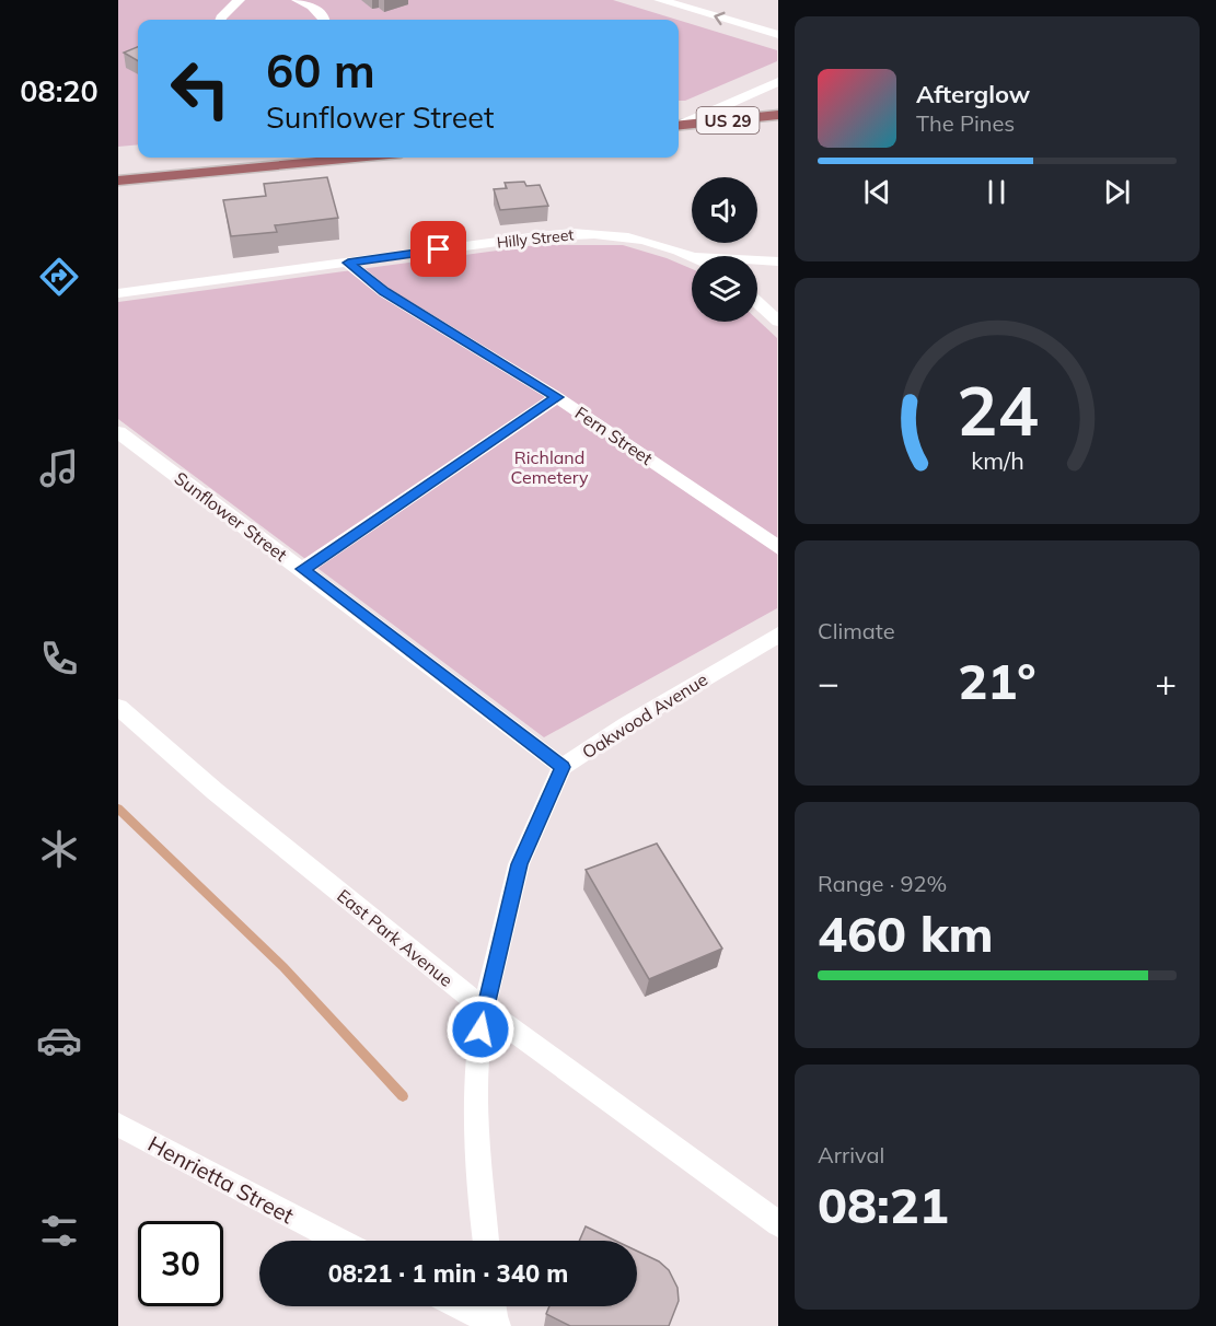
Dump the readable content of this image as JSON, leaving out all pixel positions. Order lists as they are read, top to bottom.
{
  "streets": {
    "main road": ["US 29"],
    "street": [
      "Hilly Street",
      "Fern Street",
      "Sunflower Street",
      "Oakwood Avenue",
      "East Park Avenue",
      "Henrietta Street"
    ]
  },
  "crossings": [
    ["Hilly Street", "Fern Street"],
    ["Sunflower Street", "Oakwood Avenue"],
    ["Oakwood Avenue", "East Park Avenue"]
  ],
  "parks": ["Richland Cemetery"],
  "page": {
    "tabs": "08:20",
    "turn": ["60 m", "Sunflower Street"],
    "song": ["Afterglow", "The Pines"],
    "tile": [
      "Climate",
      ["Range · 92%", "460 km"],
      ["Arrival", "08:21"]
    ],
    "heat": ["−", "21°", "+"],
    "limit": "30",
    "trip": "08:21 · 1 min · 340 m",
    "gauge": ["24", "km/h"]
  }
}
